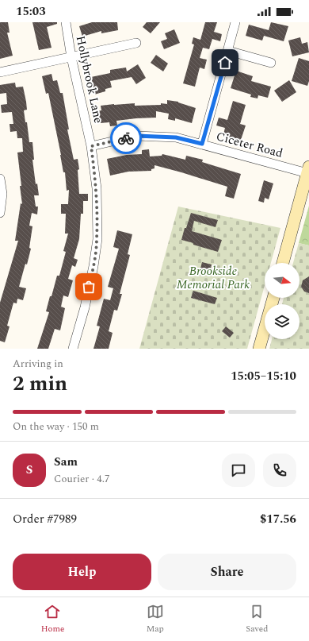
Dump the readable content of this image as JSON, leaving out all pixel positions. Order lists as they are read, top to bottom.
{
  "streets": {
    "street": ["Hollybrook Lane", "Ciceter Road"]
  },
  "crossings": [
    ["Hollybrook Lane", "Ciceter Road"]
  ],
  "parks": ["Brookside Memorial Park"],
  "north": "right",
  "page": {
    "status": "15:03",
    "heading": ["2 min", "Arriving in", "15:05–15:10"],
    "panel": [
      "Sam",
      "Courier · 4.7",
      "Order #7989",
      "$17.56"
    ],
    "bar": "On the way · 150 m",
    "round": "S",
    "buttons": ["Help", "Share"],
    "tabs": ["Home", "Map", "Saved"]
  }
}
